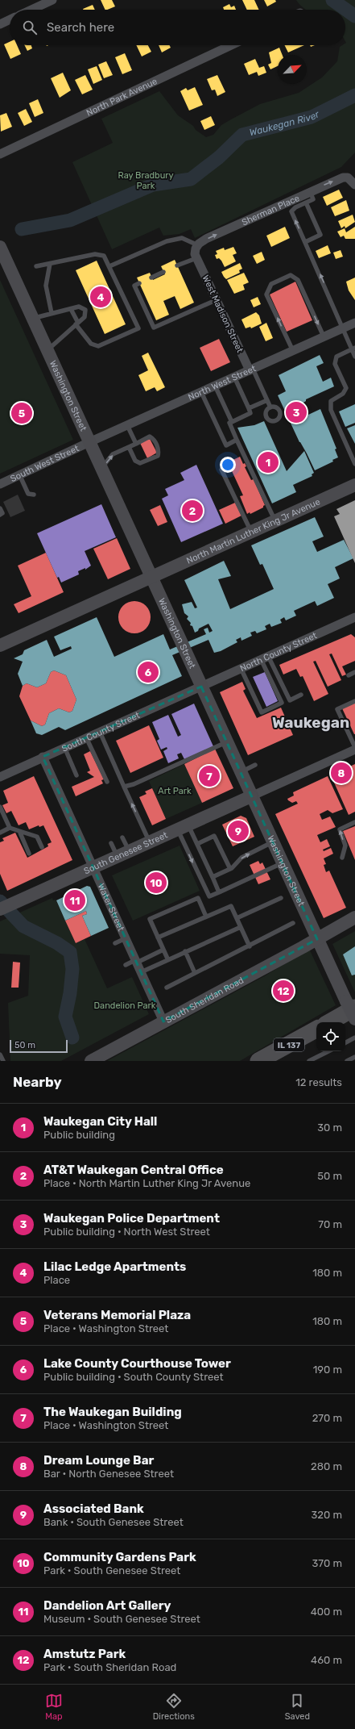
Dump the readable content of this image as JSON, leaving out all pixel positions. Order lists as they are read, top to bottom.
{
  "streets": {
    "highway": ["IL 137"],
    "main road": [
      "Washington Street",
      "North Martin Luther King Jr Avenue",
      "South Genesee Street",
      "South Sheridan Road"
    ],
    "street": [
      "North Park Avenue",
      "Sherman Place",
      "West Madison Street",
      "North West Street",
      "South West Street",
      "North County Street",
      "South County Street",
      "Water Street"
    ]
  },
  "crossings": [
    ["West Madison Street", "North West Street"],
    ["North West Street", "Washington Street"],
    ["North West Street", "South West Street"],
    ["Washington Street", "South West Street"],
    ["Washington Street", "North Martin Luther King Jr Avenue"],
    ["Washington Street", "North County Street"],
    ["Washington Street", "South County Street"],
    ["Washington Street", "South Genesee Street"],
    ["Washington Street", "South Sheridan Road"],
    ["North County Street", "South County Street"],
    ["South County Street", "Water Street"],
    ["South Genesee Street", "Water Street"],
    ["Water Street", "South Sheridan Road"]
  ],
  "one_way": ["Sherman Place"],
  "districts": ["Waukegan"],
  "water": ["Waukegan River"],
  "parks": ["Ray Bradbury Park", "Art Park", "Dandelion Park"],
  "scale_bar": "50 m",
  "north": "top right",
  "page": {
    "search": "Search here",
    "pins": [
      "4",
      "3",
      "5",
      "1",
      "2",
      "6",
      "8",
      "7",
      "9",
      "10",
      "11",
      "12"
    ],
    "scale": "50 m",
    "heading": ["Nearby", "12 results"],
    "list": [
      {
        "mark": "1",
        "name": "Waukegan City Hall",
        "note": "Public building",
        "value": "30 m"
      },
      {
        "mark": "2",
        "name": "AT&T Waukegan Central Office",
        "note": "Place · North Martin Luther King Jr Avenue",
        "value": "50 m"
      },
      {
        "mark": "3",
        "name": "Waukegan Police Department",
        "note": "Public building · North West Street",
        "value": "70 m"
      },
      {
        "mark": "4",
        "name": "Lilac Ledge Apartments",
        "note": "Place",
        "value": "180 m"
      },
      {
        "mark": "5",
        "name": "Veterans Memorial Plaza",
        "note": "Place · Washington Street",
        "value": "180 m"
      },
      {
        "mark": "6",
        "name": "Lake County Courthouse Tower",
        "note": "Public building · South County Street",
        "value": "190 m"
      },
      {
        "mark": "7",
        "name": "The Waukegan Building",
        "note": "Place · Washington Street",
        "value": "270 m"
      },
      {
        "mark": "8",
        "name": "Dream Lounge Bar",
        "note": "Bar · North Genesee Street",
        "value": "280 m"
      },
      {
        "mark": "9",
        "name": "Associated Bank",
        "note": "Bank · South Genesee Street",
        "value": "320 m"
      },
      {
        "mark": "10",
        "name": "Community Gardens Park",
        "note": "Park · South Genesee Street",
        "value": "370 m"
      },
      {
        "mark": "11",
        "name": "Dandelion Art Gallery",
        "note": "Museum · South Genesee Street",
        "value": "400 m"
      },
      {
        "mark": "12",
        "name": "Amstutz Park",
        "note": "Park · South Sheridan Road",
        "value": "460 m"
      }
    ],
    "nav": ["Map", "Directions", "Saved"]
  }
}
